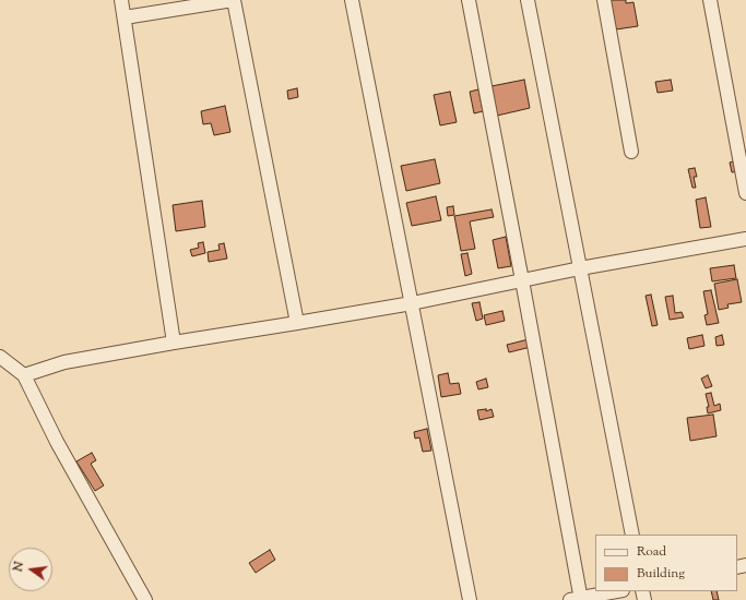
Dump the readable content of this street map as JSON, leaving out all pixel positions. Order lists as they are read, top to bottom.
{
  "legend": ["Road", "Building"],
  "north": "left"
}
